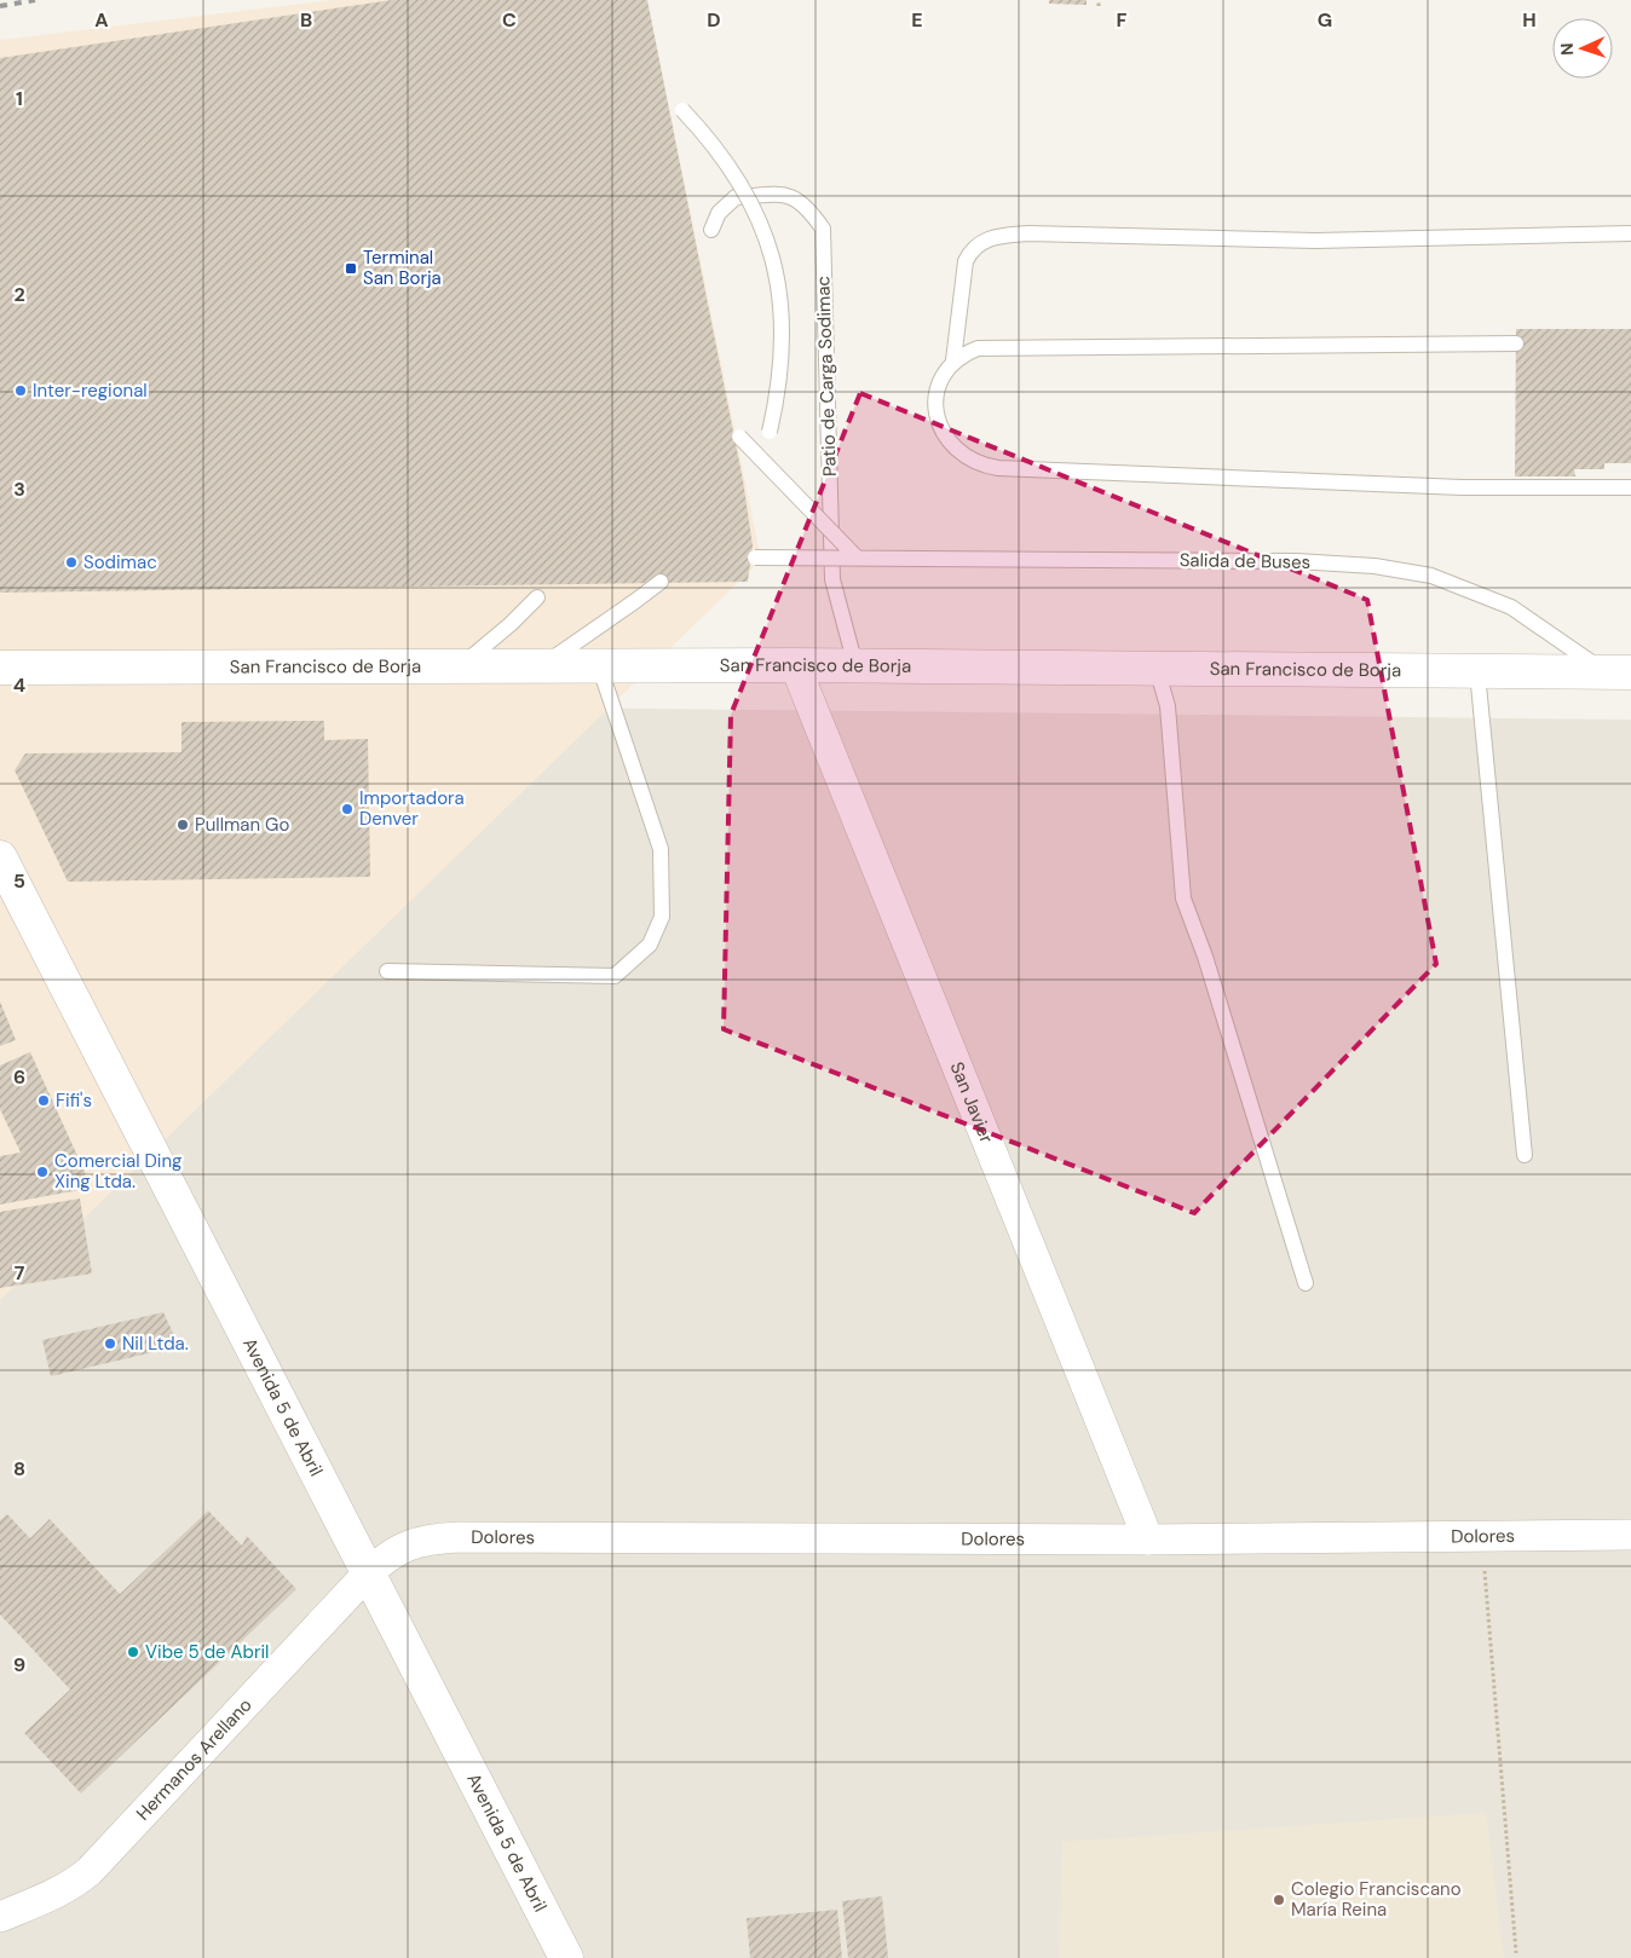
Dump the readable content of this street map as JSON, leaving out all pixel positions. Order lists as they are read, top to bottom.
{
  "streets": {
    "street": [
      "San Francisco de Borja",
      "San Javier",
      "Avenida 5 de Abril",
      "Dolores",
      "Hermanos Arellano"
    ],
    "lane": ["Patio de Carga Sodimac", "Salida de Buses"]
  },
  "crossings": [
    ["Patio de Carga Sodimac", "San Francisco de Borja"],
    ["Salida de Buses", "San Francisco de Borja"],
    ["San Francisco de Borja", "San Javier"],
    ["San Javier", "Dolores"],
    ["Avenida 5 de Abril", "Dolores"],
    ["Avenida 5 de Abril", "Hermanos Arellano"],
    ["Dolores", "Hermanos Arellano"]
  ],
  "places": {
    "transit": ["Terminal San Borja"],
    "other": [
      "Inter-regional",
      "Sodimac",
      "Importadora Denver",
      "Pullman Go",
      "Fifi's",
      "Comercial Ding Xing Ltda.",
      "Nil Ltda.",
      "Vibe 5 de Abril",
      "Colegio Franciscano María Reina"
    ]
  },
  "north": "left",
  "grid": {
    "columns": [
      "A",
      "B",
      "C",
      "D",
      "E",
      "F",
      "G",
      "H"
    ],
    "rows": [
      "1",
      "2",
      "3",
      "4",
      "5",
      "6",
      "7",
      "8",
      "9"
    ]
  }
}
